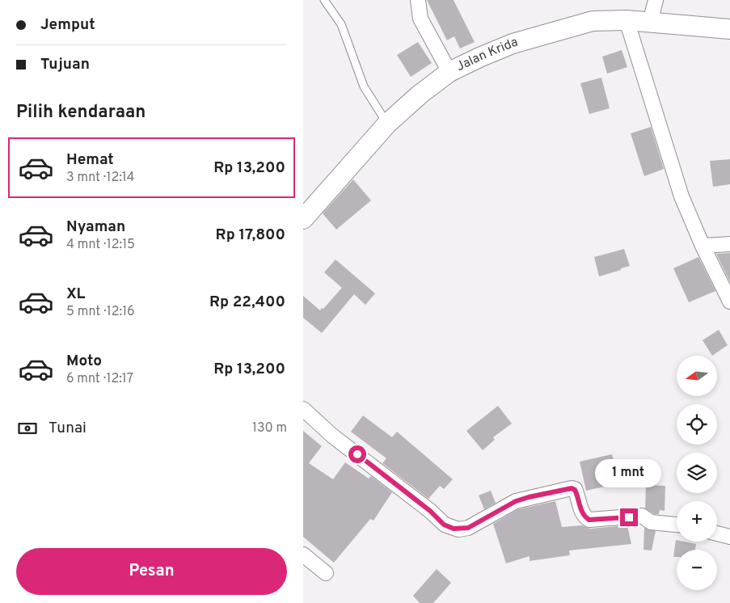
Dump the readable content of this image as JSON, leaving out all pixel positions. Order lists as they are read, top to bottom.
{
  "streets": {
    "street": ["Jalan Krida"]
  },
  "north": "left",
  "page": {
    "banner": ["Jemput", "Tujuan"],
    "heading": "Pilih kendaraan",
    "list": [
      {
        "name": "Hemat",
        "note": "3 mnt · 12:14",
        "value": "Rp 13,200"
      },
      {
        "name": "Nyaman",
        "note": "4 mnt · 12:15",
        "value": "Rp 17,800"
      },
      {
        "name": "XL",
        "note": "5 mnt · 12:16",
        "value": "Rp 22,400"
      },
      {
        "name": "Moto",
        "note": "6 mnt · 12:17",
        "value": "Rp 13,200"
      }
    ],
    "map_buttons": ["+", "−"],
    "pay": ["Tunai", "130 m"],
    "bubble": "1 mnt",
    "buttons": "Pesan"
  }
}
